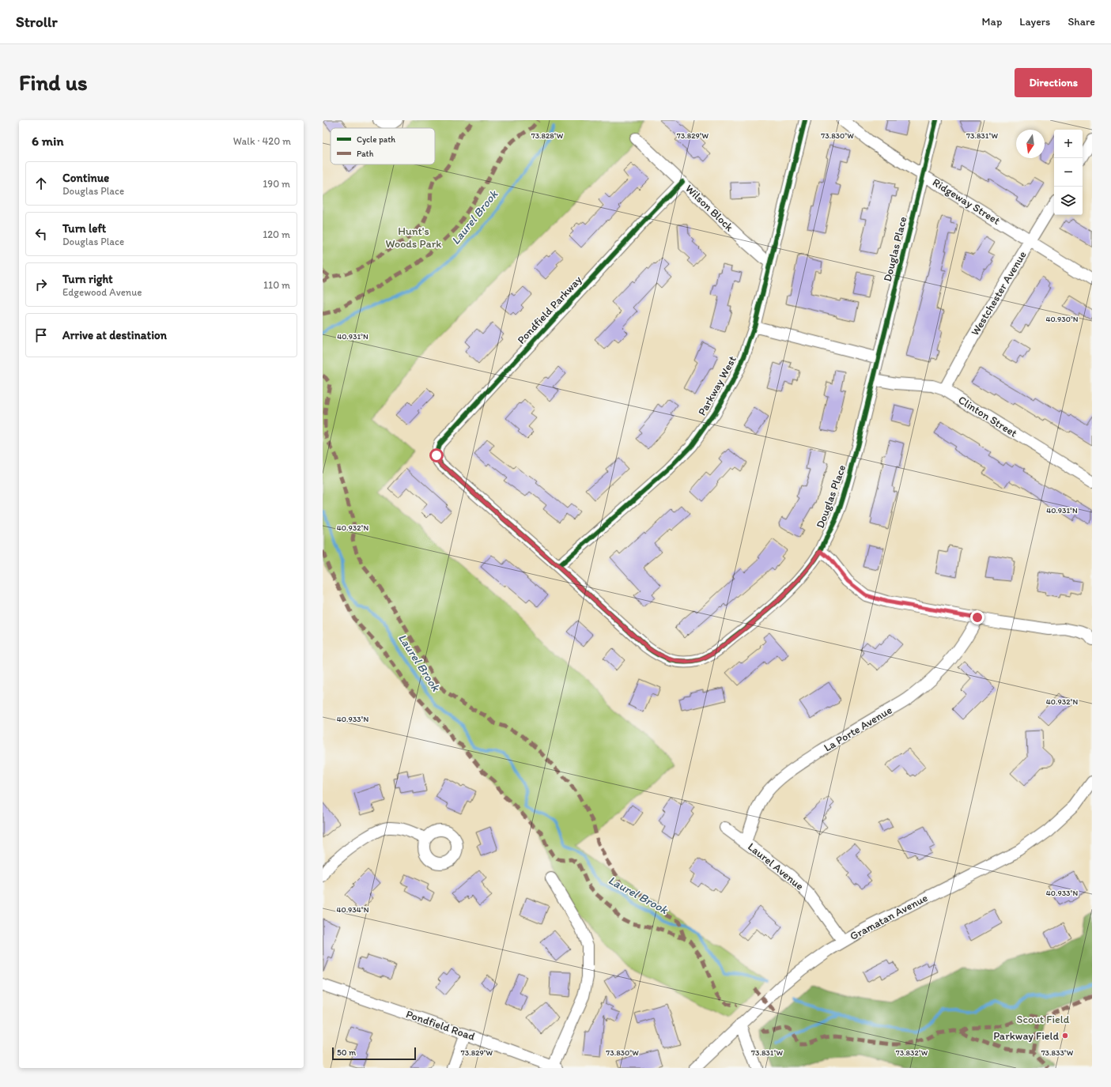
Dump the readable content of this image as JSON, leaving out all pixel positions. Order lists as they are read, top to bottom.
{
  "streets": {
    "street": [
      "Ridgeway Street",
      "Wilson Block",
      "Douglas Place",
      "Westchester Avenue",
      "Pondfield Parkway",
      "Parkway West",
      "Clinton Street",
      "La Porte Avenue",
      "Laurel Avenue",
      "Gramatan Avenue",
      "Pondfield Road"
    ]
  },
  "crossings": [
    ["Ridgeway Street", "Douglas Place"],
    ["Ridgeway Street", "Westchester Avenue"],
    ["Wilson Block", "Pondfield Parkway"],
    ["Wilson Block", "Parkway West"],
    ["Douglas Place", "Pondfield Parkway"],
    ["Douglas Place", "Parkway West"],
    ["Douglas Place", "Clinton Street"],
    ["Westchester Avenue", "Clinton Street"],
    ["La Porte Avenue", "Laurel Avenue"],
    ["Laurel Avenue", "Gramatan Avenue"]
  ],
  "water": ["Laurel Brook"],
  "parks": ["Hunt's Woods Park", "Scout Field"],
  "places": ["Parkway Field"],
  "legend": ["Cycle path", "Path"],
  "scale_bar": "50 m",
  "north": "bottom",
  "page": {
    "header": "Strollr",
    "nav": ["Map", "Layers", "Share"],
    "buttons": "Directions",
    "title": "Find us",
    "heading": ["6 min", "Walk · 420 m"],
    "map_buttons": ["+", "−"],
    "list": [
      ["Continue", "Douglas Place", "190 m"],
      ["Turn left", "Douglas Place", "120 m"],
      ["Turn right", "Edgewood Avenue", "110 m"],
      "Arrive at destination"
    ],
    "scale": "50 m"
  },
  "coordinates": [
    "73.828°W",
    "73.829°W",
    "73.830°W",
    "73.831°W",
    "40.930°N",
    "40.931°N",
    "40.932°N",
    "40.933°N",
    "40.934°N",
    "73.832°W",
    "73.833°W"
  ]
}
